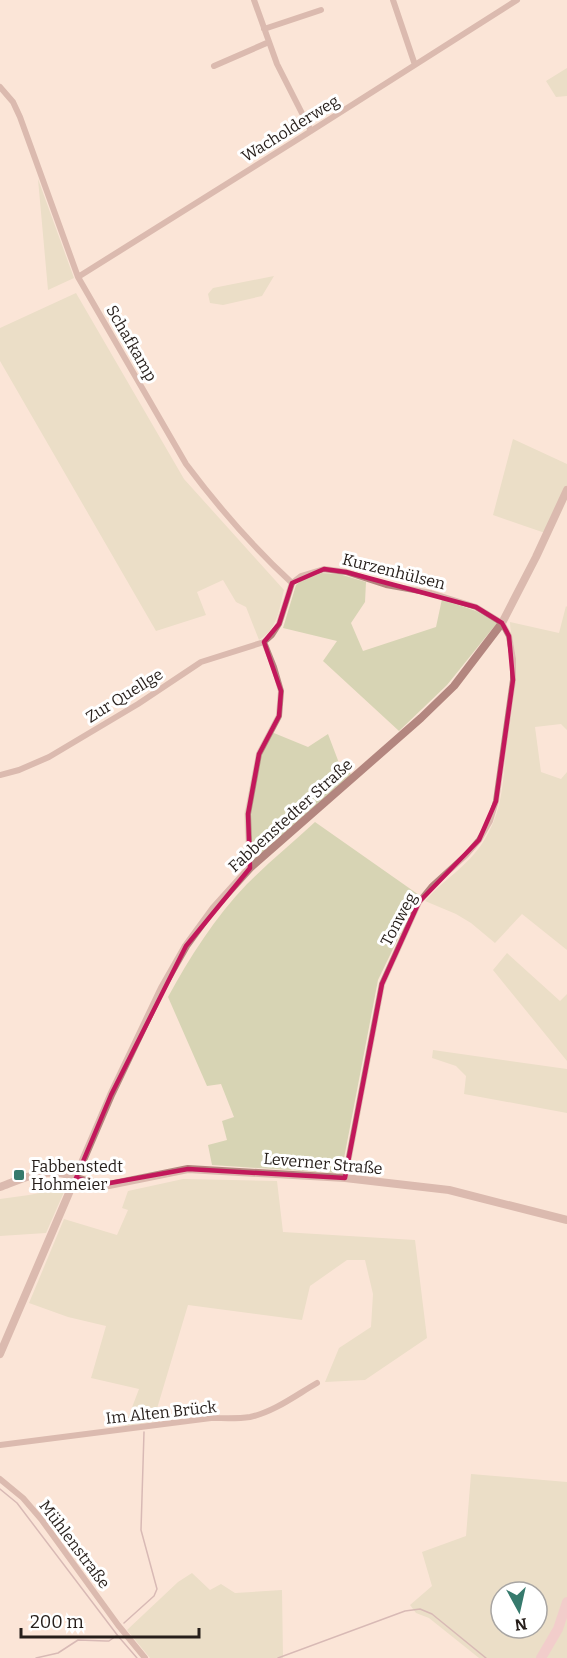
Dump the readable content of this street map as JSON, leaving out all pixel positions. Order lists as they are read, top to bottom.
{
  "streets": {
    "street": [
      "Wacholderweg",
      "Schafkamp",
      "Kurzenhülsen",
      "Zur Quellge",
      "Fabbenstedter Straße",
      "Tonweg",
      "Leverner Straße",
      "Im Alten Brück",
      "Mühlenstraße"
    ]
  },
  "crossings": [
    ["Wacholderweg", "Schafkamp"],
    ["Schafkamp", "Kurzenhülsen"],
    ["Kurzenhülsen", "Fabbenstedter Straße"],
    ["Kurzenhülsen", "Tonweg"],
    ["Fabbenstedter Straße", "Tonweg"],
    ["Fabbenstedter Straße", "Leverner Straße"],
    ["Tonweg", "Leverner Straße"]
  ],
  "places": {
    "transit": ["Fabbenstedt Hohmeier"]
  },
  "scale_bar": "200 m",
  "north": "bottom"
}
